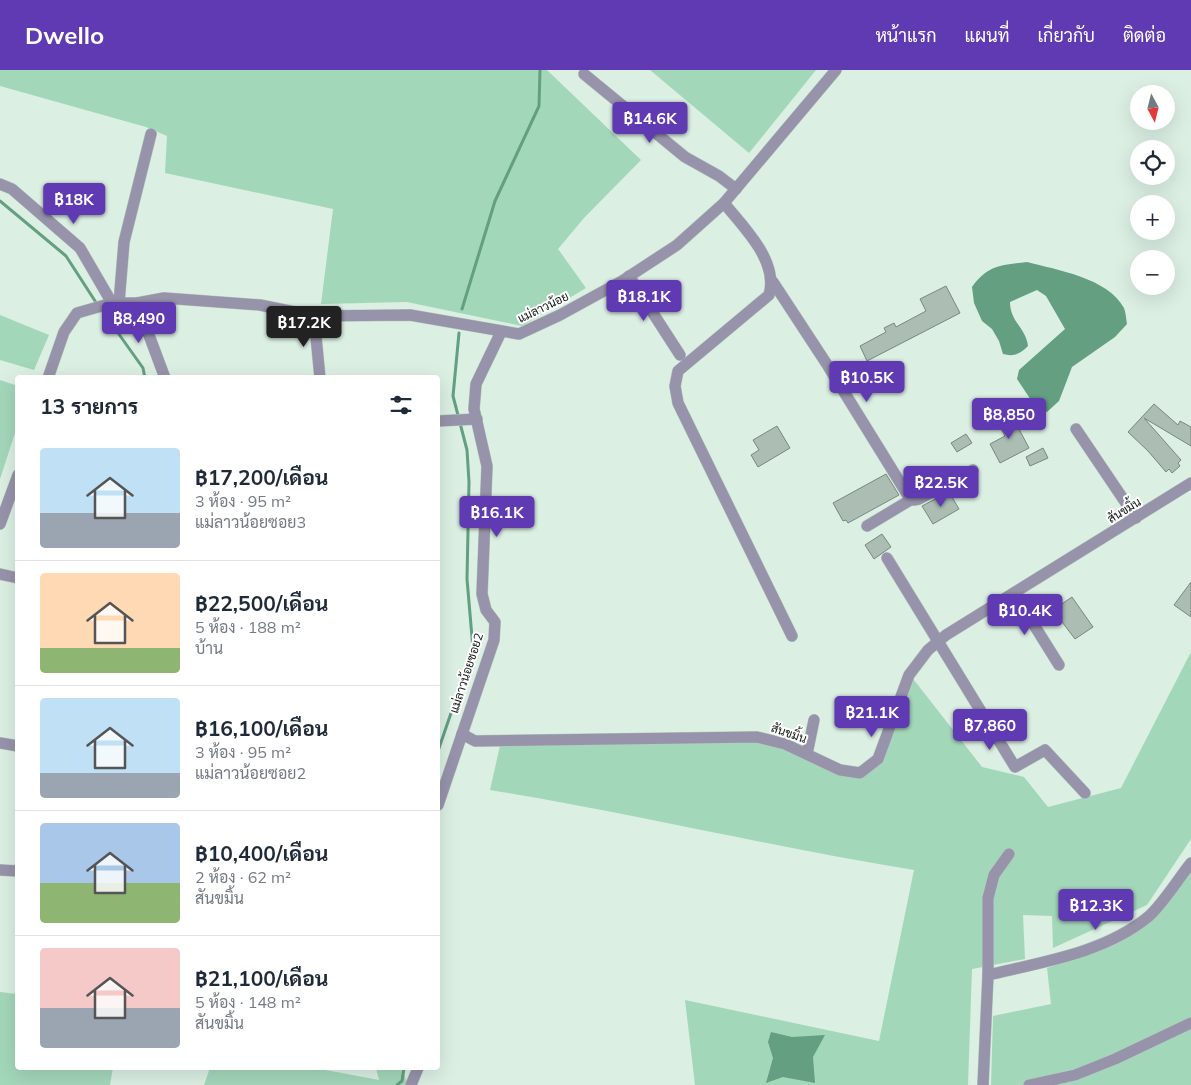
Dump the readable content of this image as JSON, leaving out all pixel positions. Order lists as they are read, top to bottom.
{
  "streets": {
    "street": ["แม่ลาวน้อย", "สันขมิ้น", "แม่ลาวน้อยซอย2"]
  },
  "crossings": [
    ["แม่ลาวน้อย", "แม่ลาวน้อยซอย2"],
    ["สันขมิ้น", "แม่ลาวน้อยซอย2"]
  ],
  "north": "bottom",
  "page": {
    "header": "Dwello",
    "nav": [
      "หน้าแรก",
      "แผนที่",
      "เกี่ยวกับ",
      "ติดต่อ"
    ],
    "map_buttons": ["+", "−"],
    "price": [
      "฿14.6K",
      "฿18K",
      "฿18.1K",
      "฿8,490",
      "฿17.2K",
      "฿10.5K",
      "฿8,850",
      "฿22.5K",
      "฿16.1K",
      "฿10.4K",
      "฿21.1K",
      "฿7,860",
      "฿12.3K"
    ],
    "heading": "13 รายการ",
    "list": [
      {
        "name": "฿17,200/เดือน",
        "note": "3 ห้อง · 95 m² · แม่ลาวน้อยซอย3"
      },
      {
        "name": "฿22,500/เดือน",
        "note": "5 ห้อง · 188 m² · บ้าน"
      },
      {
        "name": "฿16,100/เดือน",
        "note": "3 ห้อง · 95 m² · แม่ลาวน้อยซอย2"
      },
      {
        "name": "฿10,400/เดือน",
        "note": "2 ห้อง · 62 m² · สันขมิ้น"
      },
      {
        "name": "฿21,100/เดือน",
        "note": "5 ห้อง · 148 m² · สันขมิ้น"
      }
    ]
  }
}
